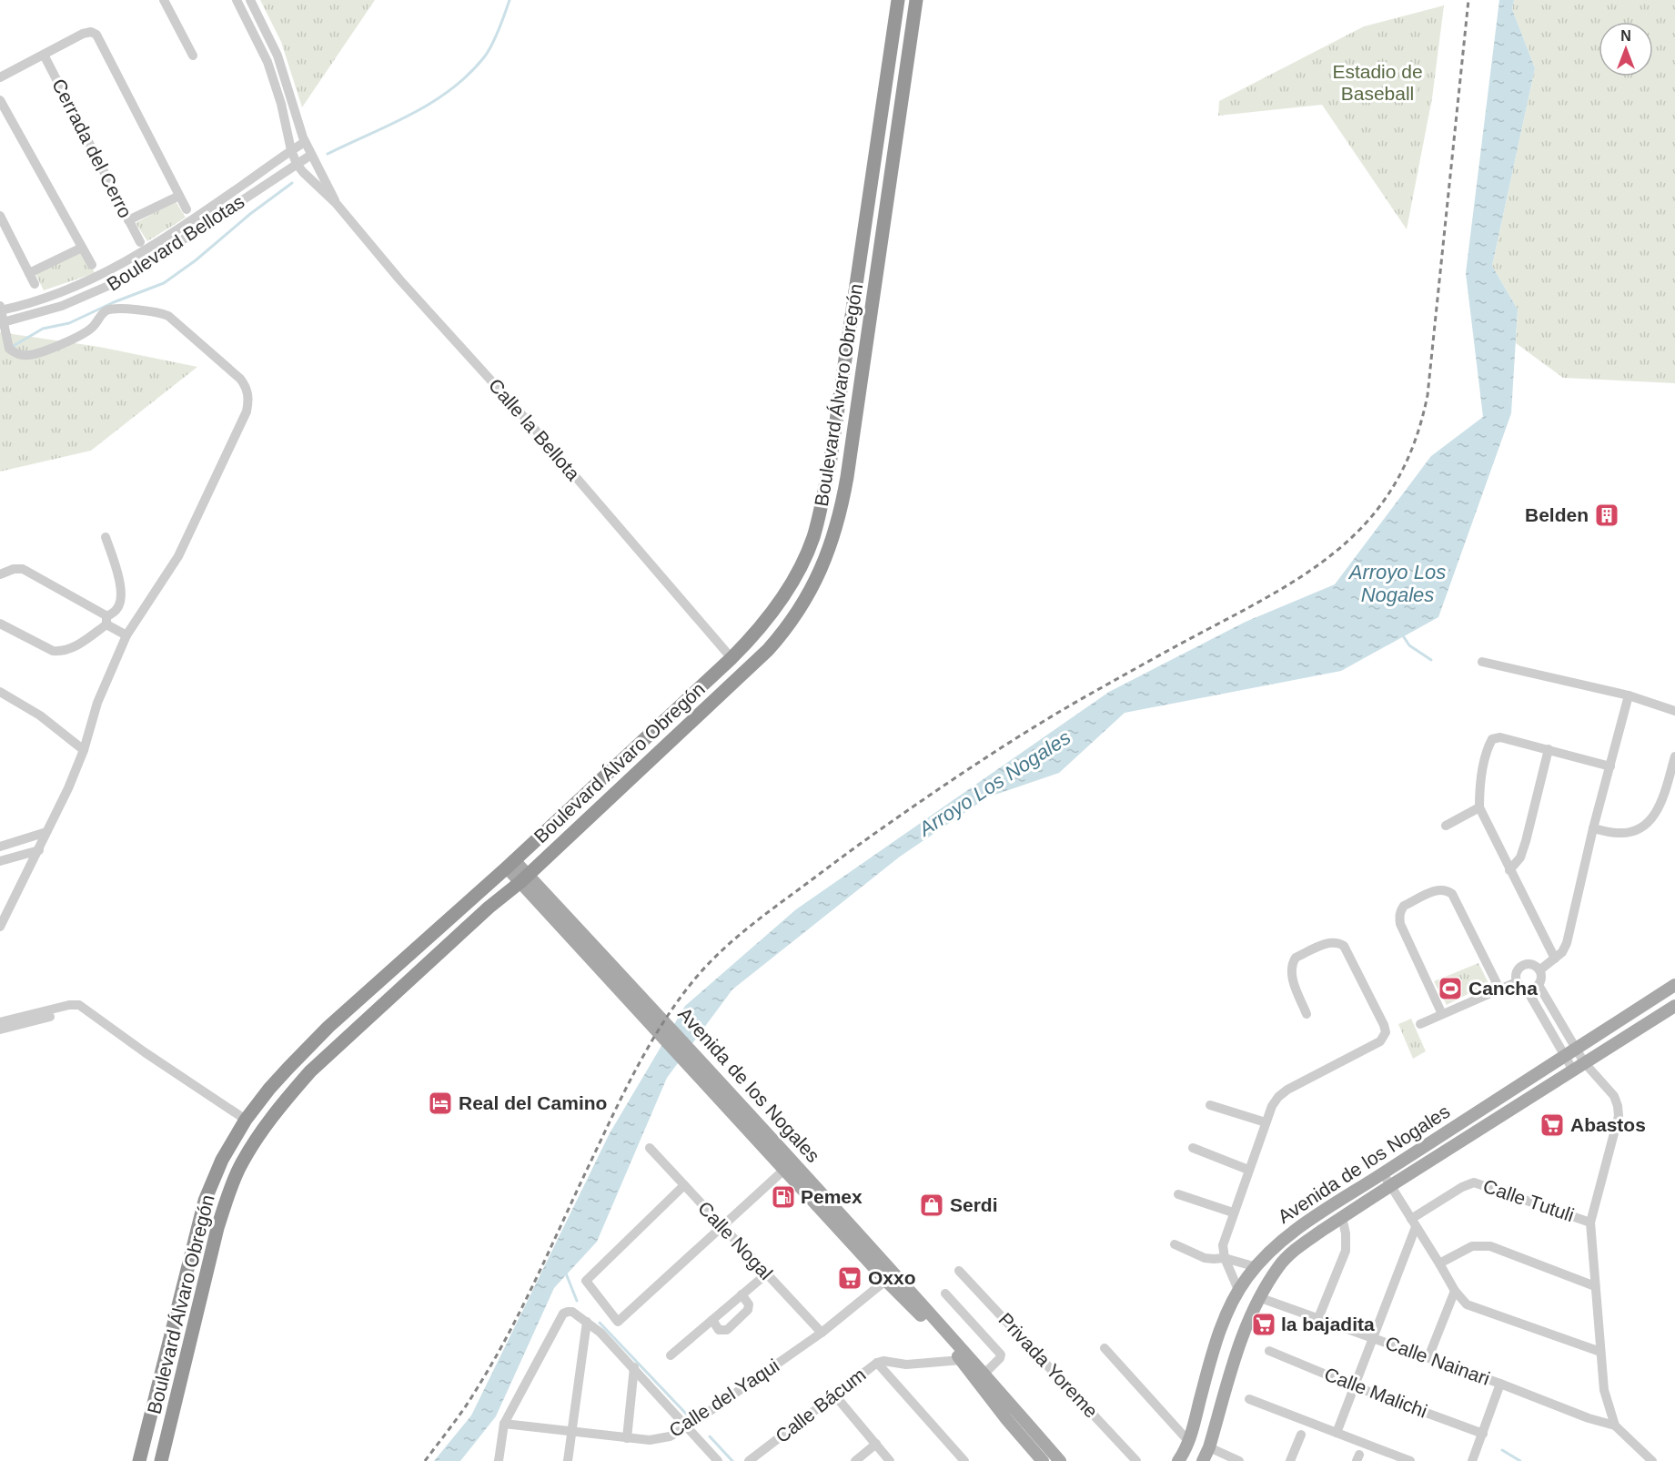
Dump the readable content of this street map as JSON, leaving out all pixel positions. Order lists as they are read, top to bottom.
{
  "streets": {
    "highway": ["Boulevard Álvaro Obregón"],
    "main road": ["Avenida de los Nogales"],
    "street": [
      "Cerrada del Cerro",
      "Boulevard Bellotas",
      "Calle la Bellota",
      "Calle Tutuli",
      "Calle Nogal",
      "Calle Nainari",
      "Privada Yoreme",
      "Calle Malichi",
      "Calle del Yaqui",
      "Calle Bácum"
    ]
  },
  "crossings": [
    ["Cerrada del Cerro", "Boulevard Bellotas"],
    ["Boulevard Bellotas", "Calle la Bellota"],
    ["Boulevard Álvaro Obregón", "Calle la Bellota"],
    ["Boulevard Álvaro Obregón", "Avenida de los Nogales"],
    ["Avenida de los Nogales", "Calle Nainari"],
    ["Avenida de los Nogales", "Calle del Yaqui"],
    ["Avenida de los Nogales", "Calle Bácum"],
    ["Calle Nogal", "Calle del Yaqui"]
  ],
  "water": ["Arroyo Los Nogales"],
  "parks": ["Estadio de Baseball"],
  "places": {
    "building": ["Belden"],
    "sports": ["Cancha"],
    "hotel": ["Real del Camino"],
    "supermarket": ["Abastos", "Oxxo", "la bajadita"],
    "fuel station": ["Pemex"],
    "shop": ["Serdi"]
  },
  "north": "top"
}
